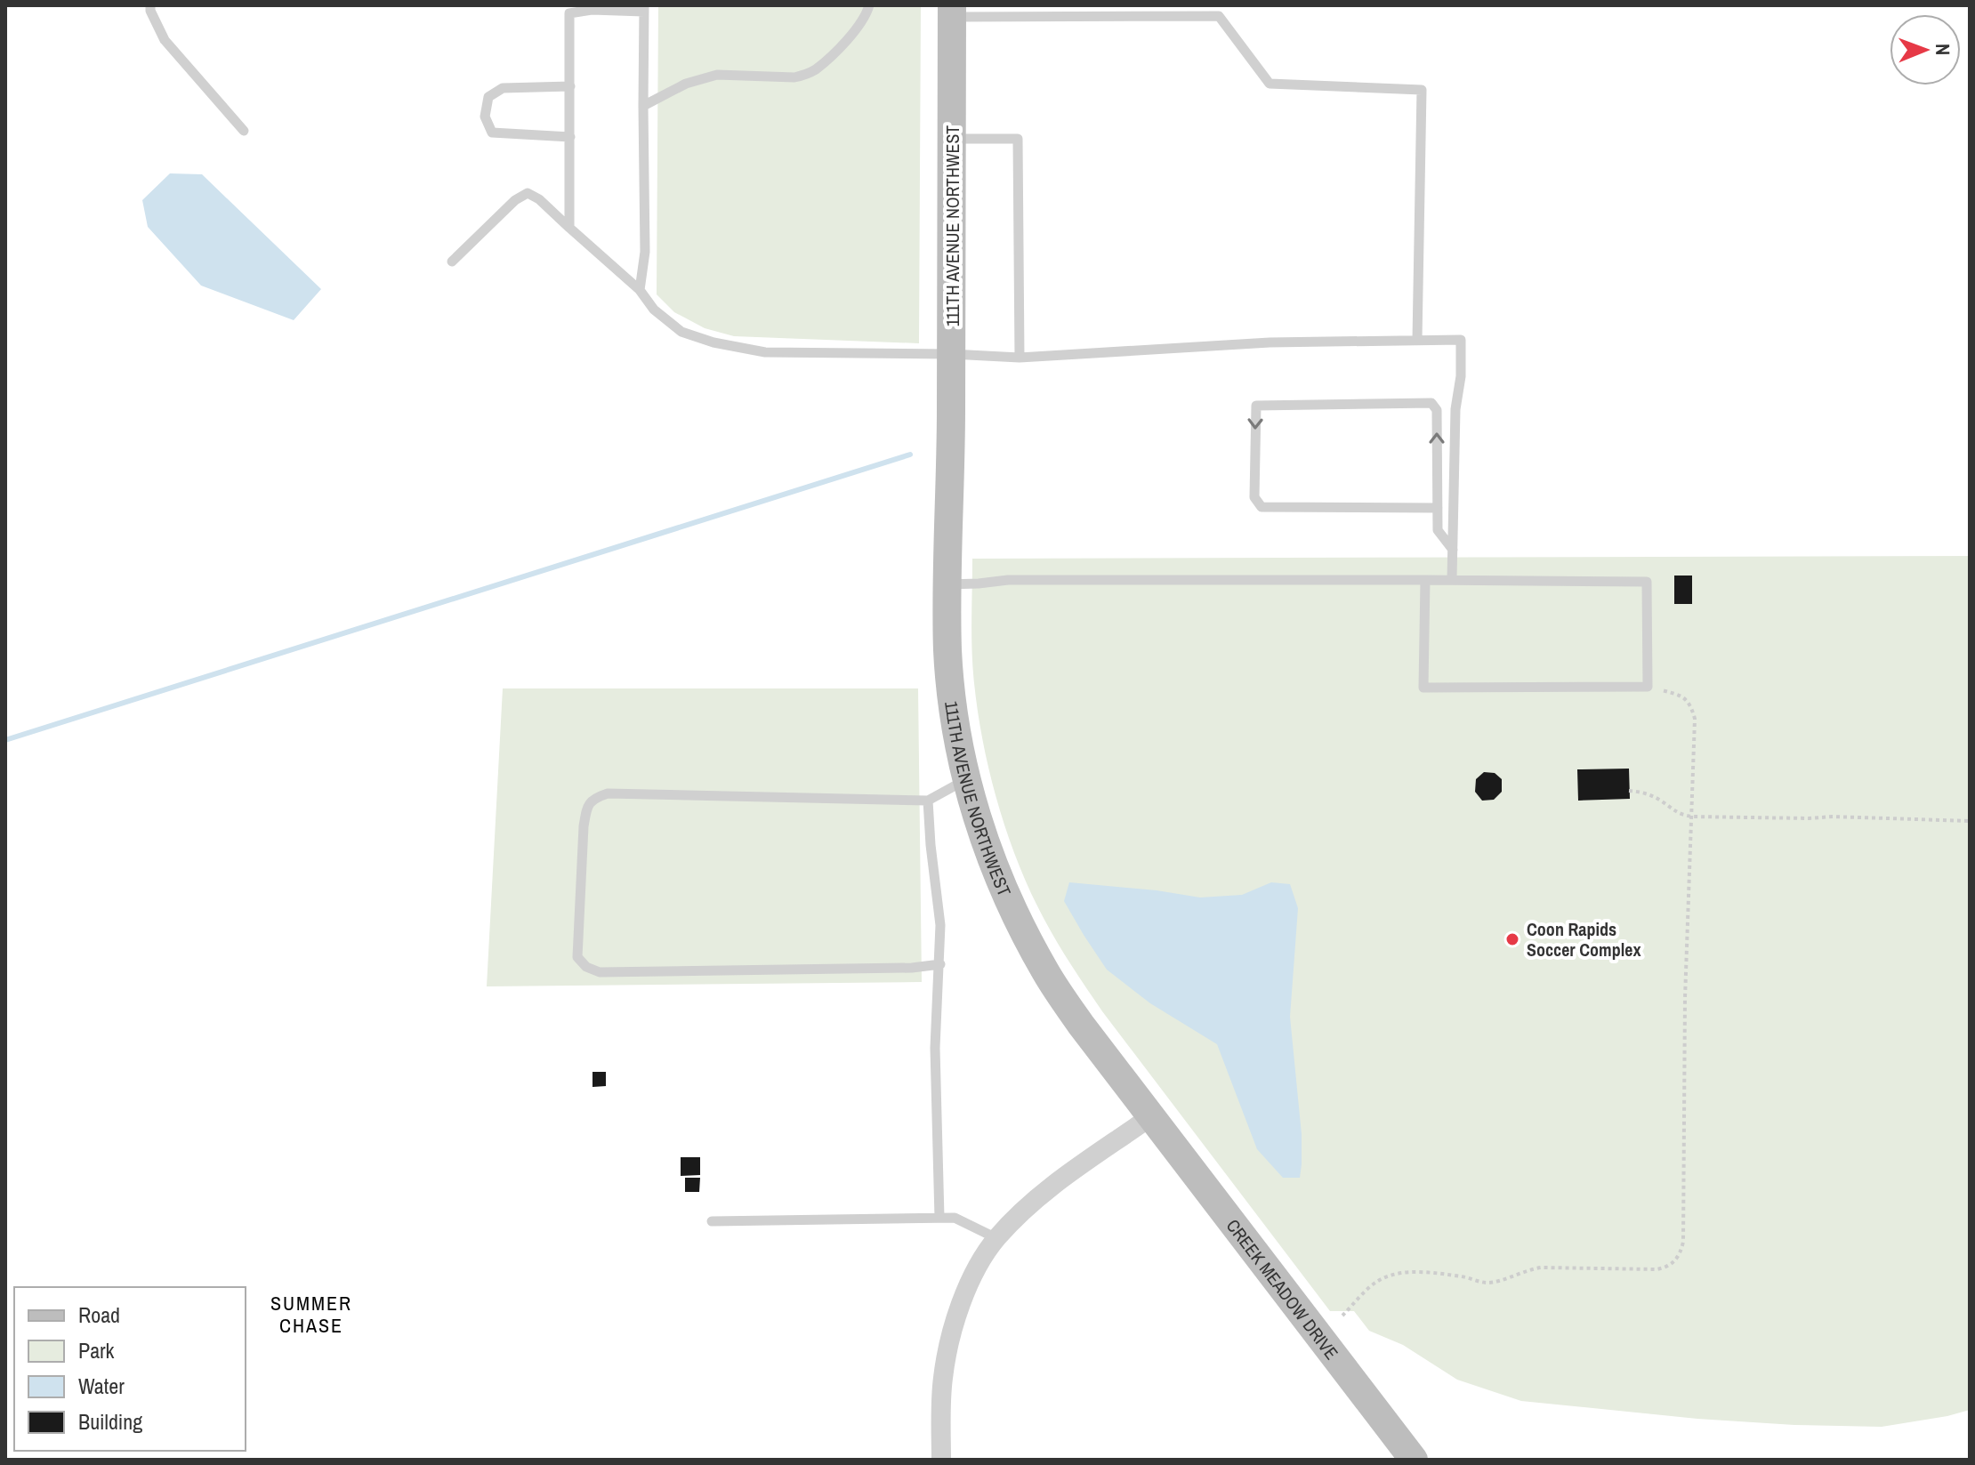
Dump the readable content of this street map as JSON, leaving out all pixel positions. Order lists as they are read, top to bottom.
{
  "streets": {
    "street": ["111TH AVENUE NORTHWEST", "CREEK MEADOW DRIVE"]
  },
  "crossings": [
    ["111TH AVENUE NORTHWEST", "CREEK MEADOW DRIVE"]
  ],
  "districts": ["SUMMER CHASE"],
  "places": ["Coon Rapids Soccer Complex"],
  "legend": [
    "Road",
    "Park",
    "Water",
    "Building"
  ],
  "north": "right"
}
